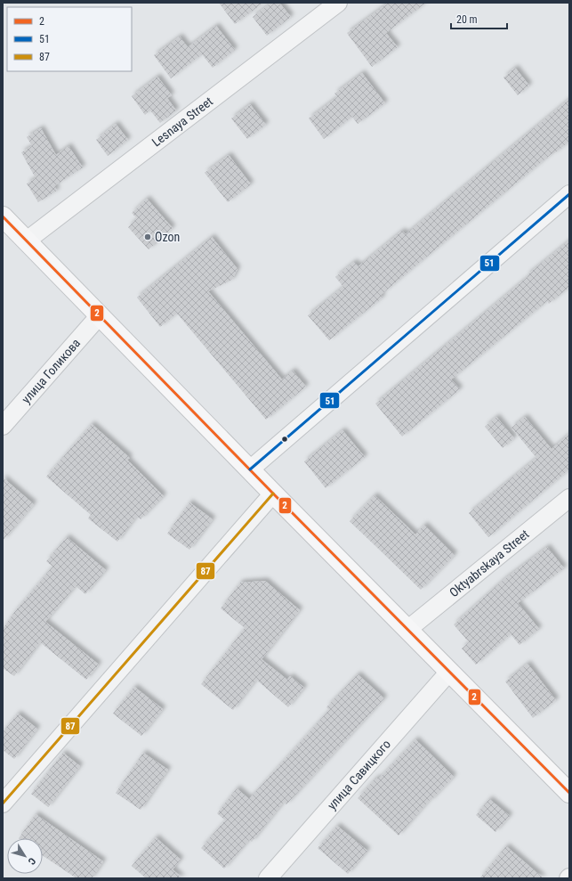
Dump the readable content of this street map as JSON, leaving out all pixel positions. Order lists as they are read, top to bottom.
{
  "streets": {
    "street": [
      "Lesnaya Street",
      "улица Голикова",
      "Oktyabrskaya Street",
      "улица Савицкого"
    ]
  },
  "places": ["Ozon"],
  "lines": ["transit line 51", "transit line 2", "transit line 87"],
  "legend": ["2", "51", "87"],
  "scale_bar": "20 m",
  "north": "bottom right"
}
